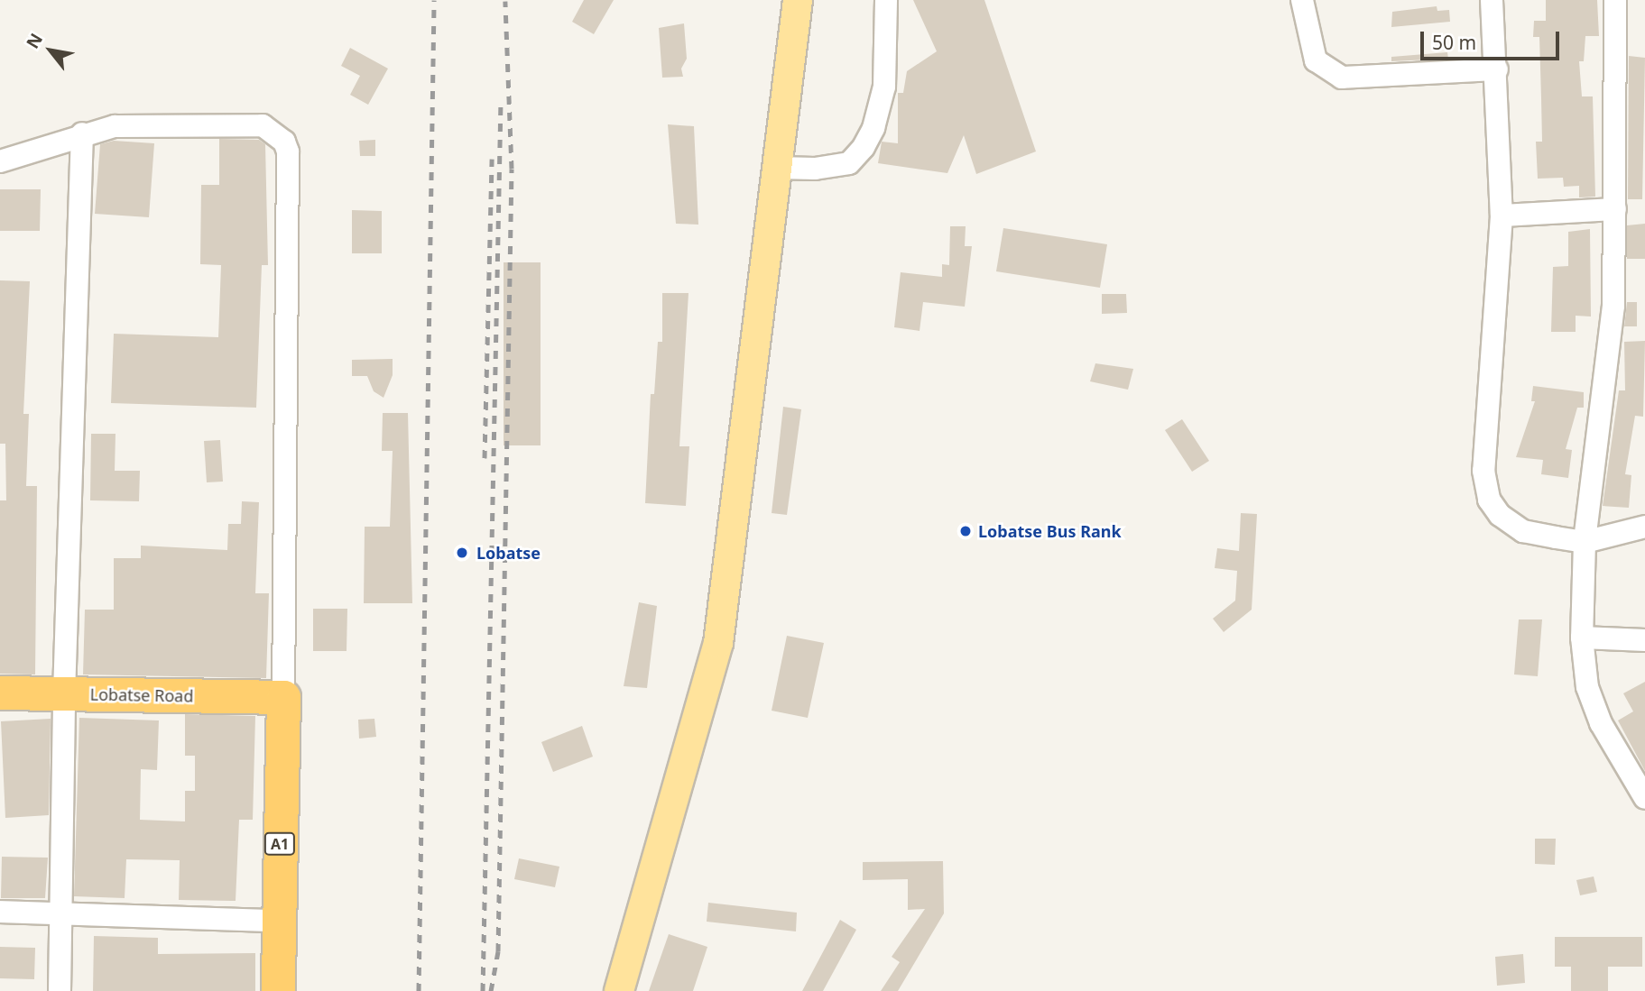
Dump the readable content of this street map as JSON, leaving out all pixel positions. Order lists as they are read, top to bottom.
{
  "streets": {
    "highway": ["Lobatse Road", "A1"]
  },
  "crossings": [
    ["Lobatse Road", "A1"]
  ],
  "places": ["Lobatse Bus Rank", "Lobatse"],
  "scale_bar": "50 m",
  "north": "top left"
}
